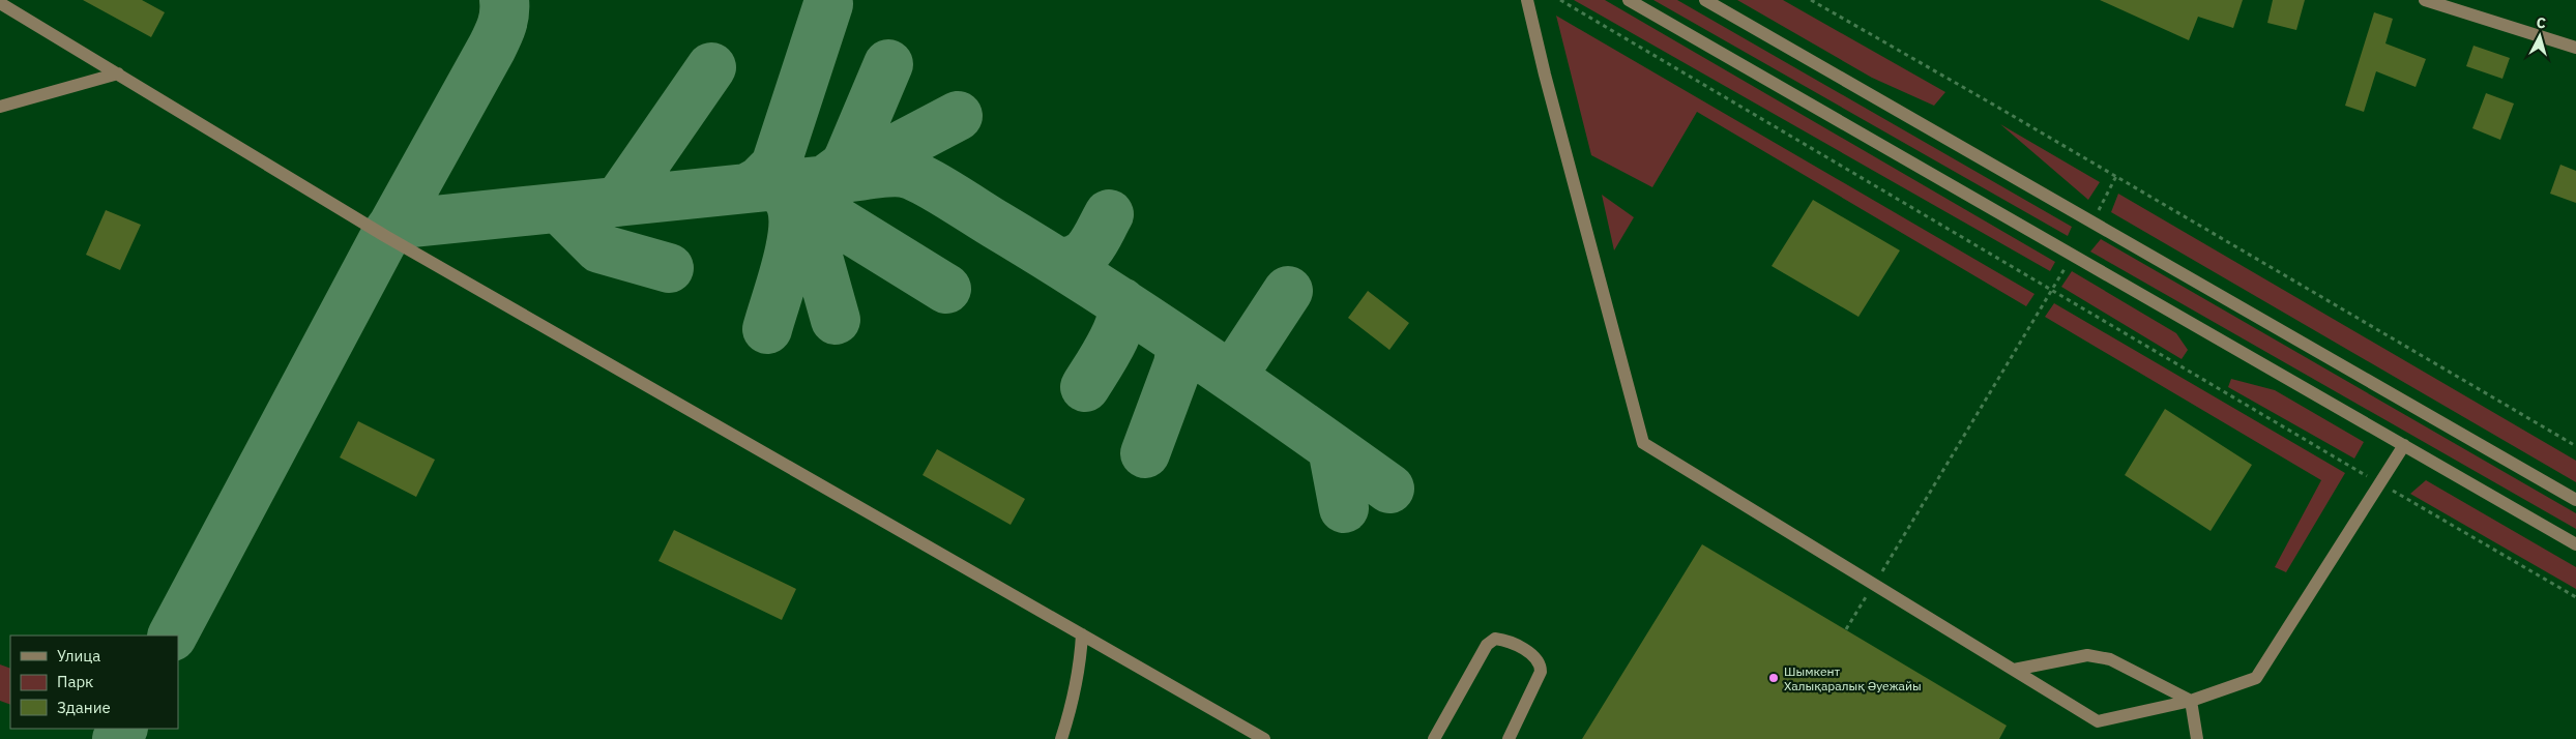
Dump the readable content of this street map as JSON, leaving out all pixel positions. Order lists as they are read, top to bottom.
{
  "places": ["Шымкент Халықаралық Әуежайы"],
  "legend": ["Улица", "Парк", "Здание"],
  "north": "top"
}
